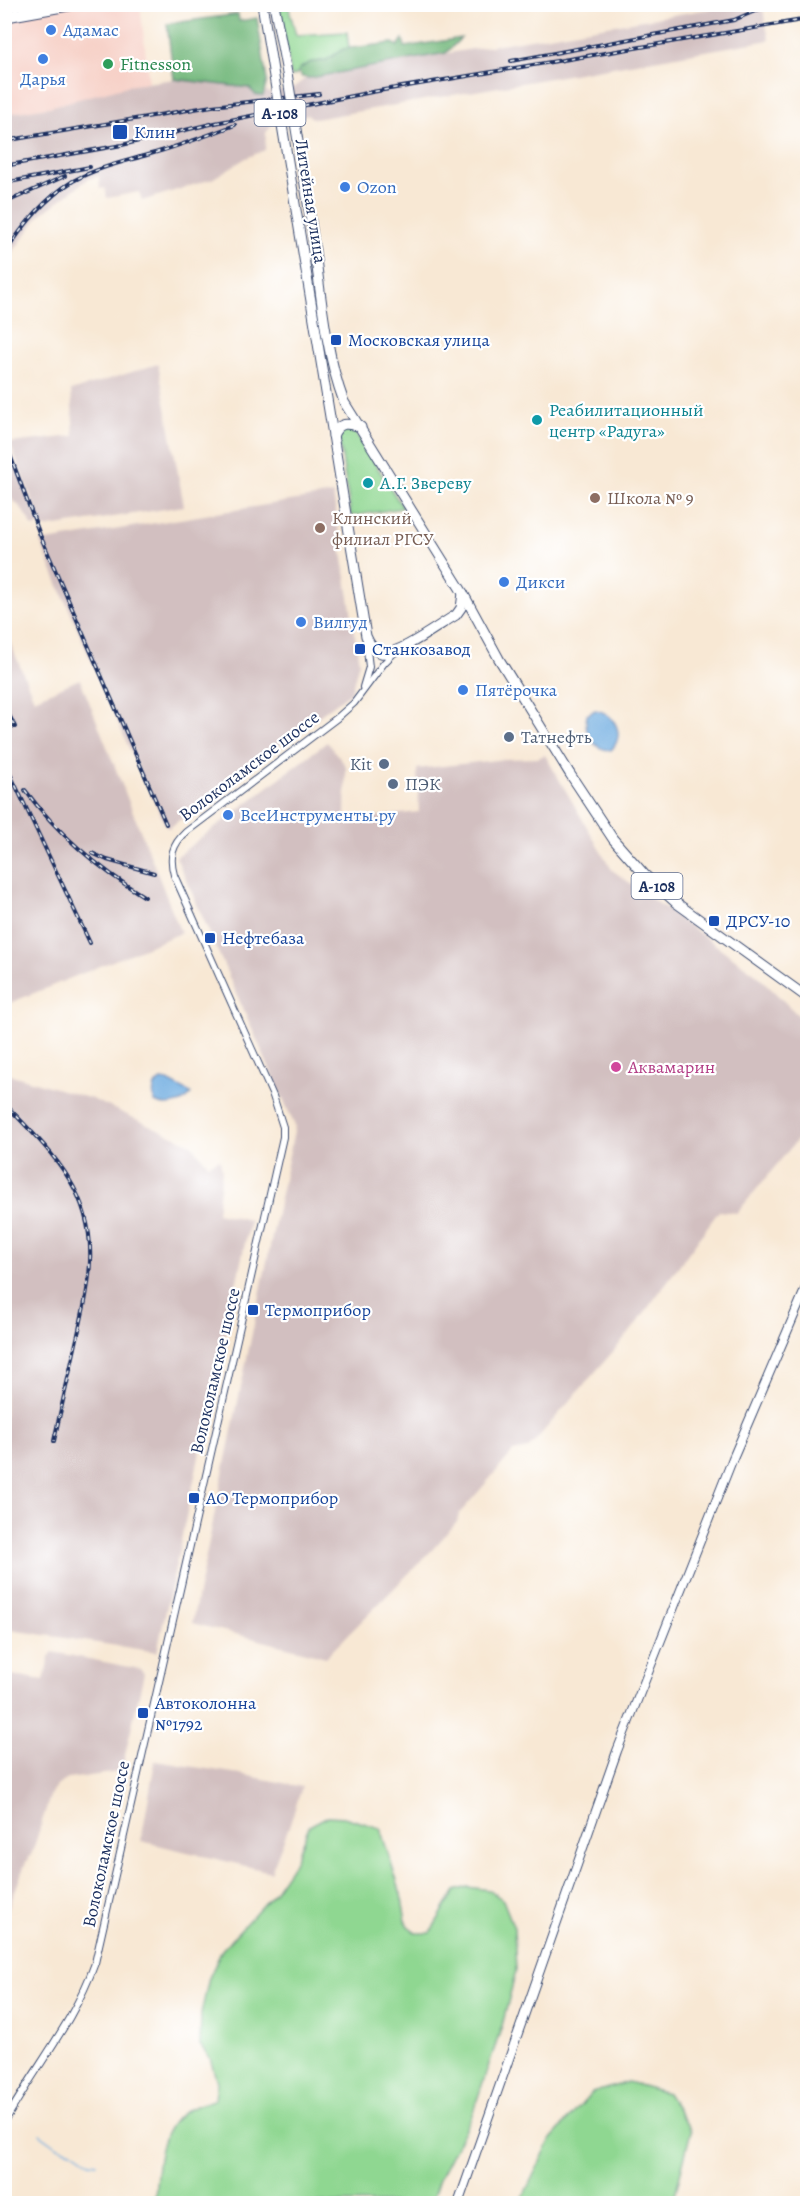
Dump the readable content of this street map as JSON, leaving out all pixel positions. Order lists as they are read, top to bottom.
{
  "streets": {
    "highway": ["А-108", "Литейная улица"],
    "street": ["Волоколамское шоссе"]
  },
  "crossings": [
    ["А-108", "Литейная улица"],
    ["А-108", "Волоколамское шоссе"]
  ],
  "places": {
    "other": [
      "Адамас",
      "Дарья",
      "Fitnesson",
      "Ozon",
      "Реабилитационный центр «Радуга»",
      "А.Г. Звереву",
      "Школа № 9",
      "Клинский филиал РГСУ",
      "Дикси",
      "Вилгуд",
      "Пятёрочка",
      "Татнефть",
      "Kit",
      "ПЭК",
      "ВсеИнструменты.ру",
      "Аквамарин"
    ],
    "transit": [
      "Клин",
      "Московская улица",
      "Станкозавод",
      "ДРСУ-10",
      "Нефтебаза",
      "Термоприбор",
      "АО Термоприбор",
      "Автоколонна №1792"
    ]
  }
}
